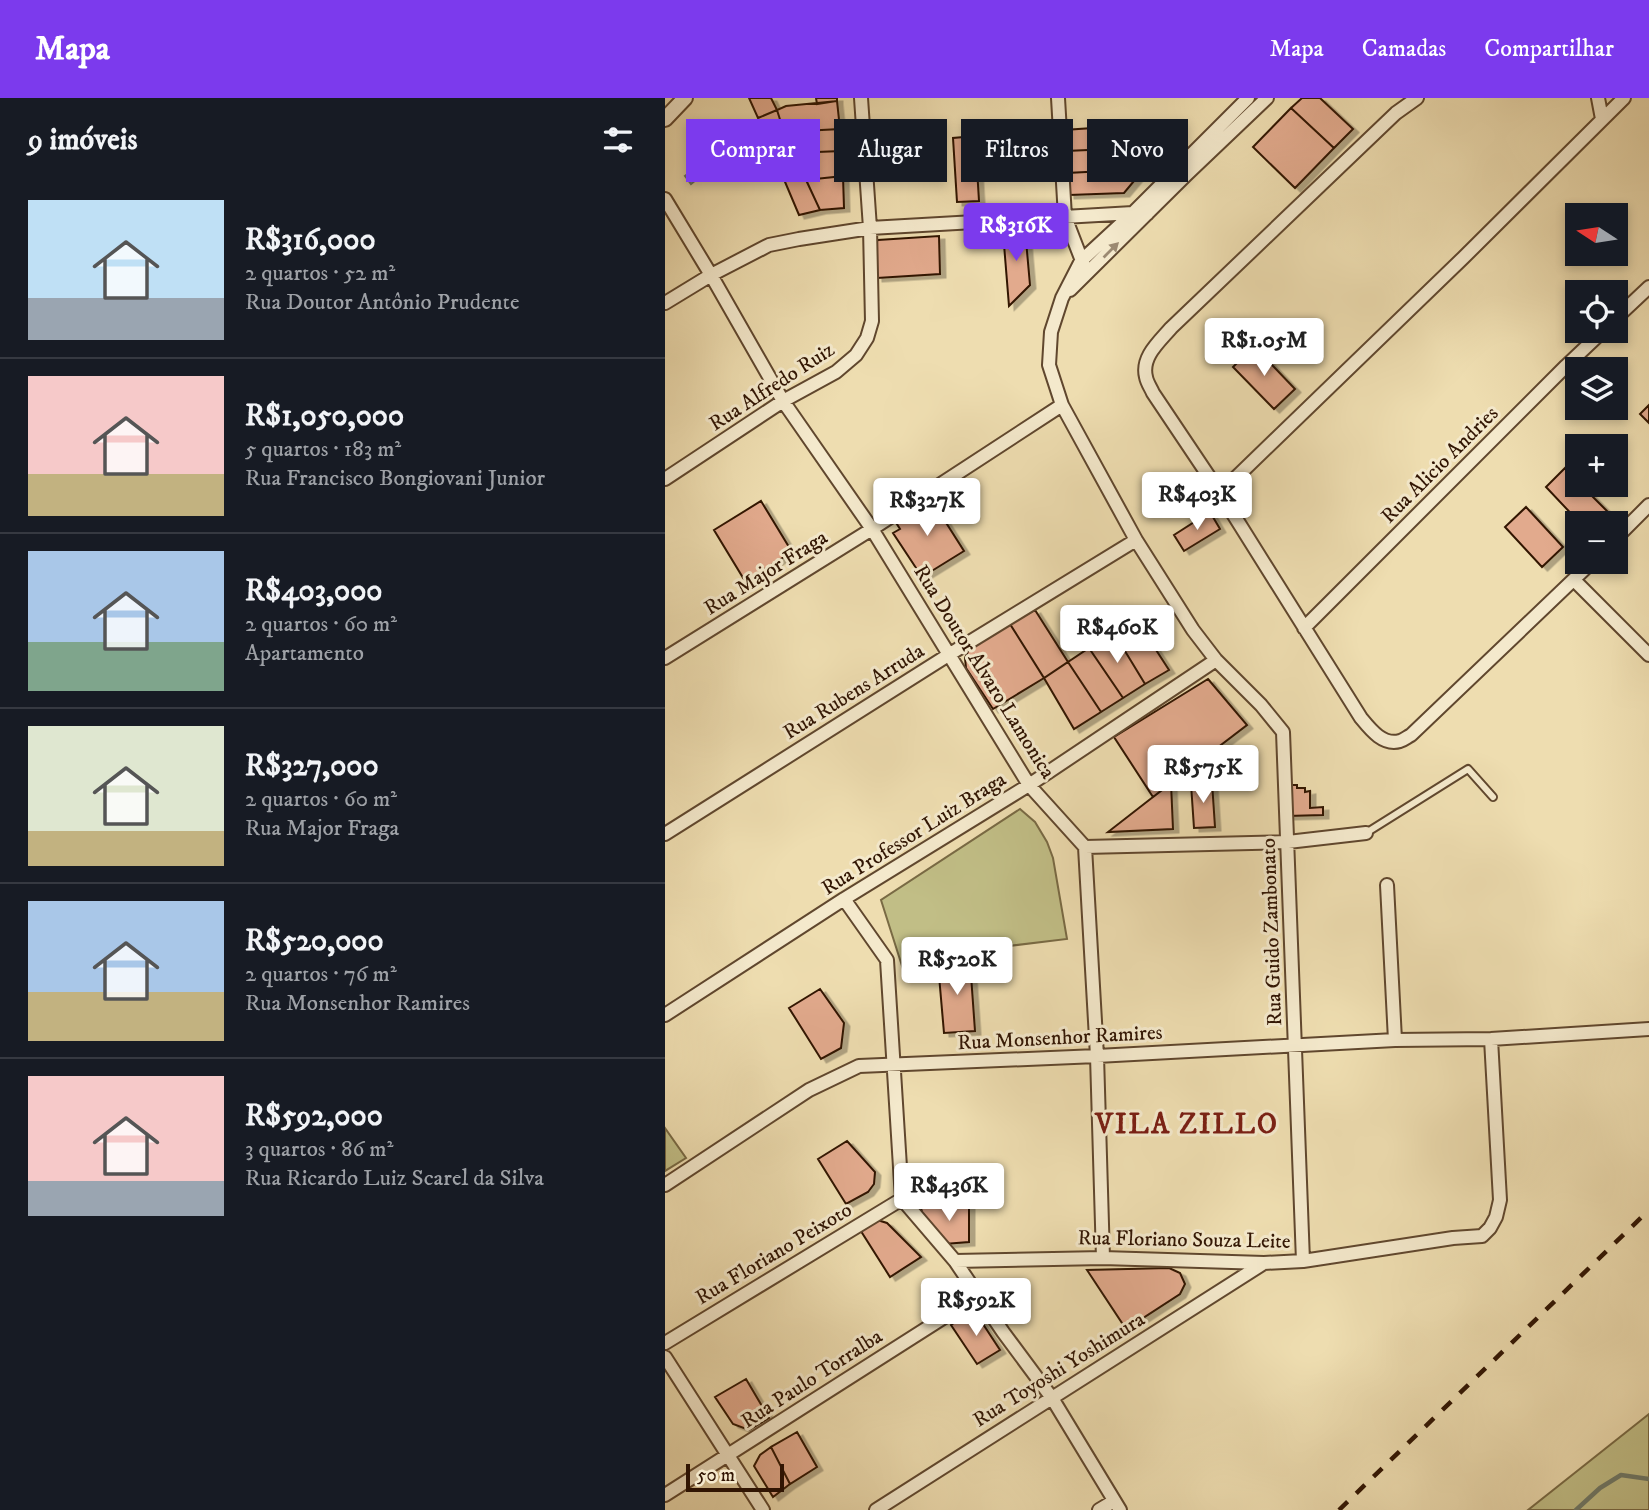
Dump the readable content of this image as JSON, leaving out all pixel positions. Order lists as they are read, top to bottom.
{
  "streets": {
    "street": [
      "Rua Alfredo Ruiz",
      "Rua Alicio Andries",
      "Rua Major Fraga",
      "Rua Doutor Alvaro Lamonica",
      "Rua Rubens Arruda",
      "Rua Professor Luiz Braga",
      "Rua Guido Zambonato",
      "Rua Monsenhor Ramires",
      "Rua Floriano Souza Leite",
      "Rua Floriano Peixoto",
      "Rua Toyoshi Yoshimura",
      "Rua Paulo Torralba"
    ]
  },
  "crossings": [
    ["Rua Alfredo Ruiz", "Rua Doutor Alvaro Lamonica"],
    ["Rua Major Fraga", "Rua Doutor Alvaro Lamonica"],
    ["Rua Major Fraga", "Rua Guido Zambonato"],
    ["Rua Doutor Alvaro Lamonica", "Rua Rubens Arruda"],
    ["Rua Doutor Alvaro Lamonica", "Rua Professor Luiz Braga"],
    ["Rua Rubens Arruda", "Rua Guido Zambonato"],
    ["Rua Professor Luiz Braga", "Rua Guido Zambonato"],
    ["Rua Guido Zambonato", "Rua Monsenhor Ramires"],
    ["Rua Guido Zambonato", "Rua Floriano Souza Leite"],
    ["Rua Monsenhor Ramires", "Rua Floriano Souza Leite"],
    ["Rua Floriano Souza Leite", "Rua Toyoshi Yoshimura"]
  ],
  "districts": ["VILA ZILLO"],
  "scale_bar": "50 m",
  "north": "left",
  "page": {
    "header": "Mapa",
    "nav": ["Mapa", "Camadas", "Compartilhar"],
    "heading": "9 imóveis",
    "chip": [
      "Comprar",
      "Alugar",
      "Filtros",
      "Novo"
    ],
    "list": [
      {
        "name": "R$316,000",
        "note": "2 quartos · 52 m² · Rua Doutor Antônio Prudente"
      },
      {
        "name": "R$1,050,000",
        "note": "5 quartos · 183 m² · Rua Francisco Bongiovani Junior"
      },
      {
        "name": "R$403,000",
        "note": "2 quartos · 60 m² · Apartamento"
      },
      {
        "name": "R$327,000",
        "note": "2 quartos · 60 m² · Rua Major Fraga"
      },
      {
        "name": "R$520,000",
        "note": "2 quartos · 76 m² · Rua Monsenhor Ramires"
      },
      {
        "name": "R$592,000",
        "note": "3 quartos · 86 m² · Rua Ricardo Luiz Scarel da Silva"
      }
    ],
    "map_buttons": ["+", "−"],
    "price": [
      "R$316K",
      "R$1.05M",
      "R$403K",
      "R$327K",
      "R$460K",
      "R$575K",
      "R$520K",
      "R$436K",
      "R$592K"
    ],
    "scale": "50 m"
  }
}
